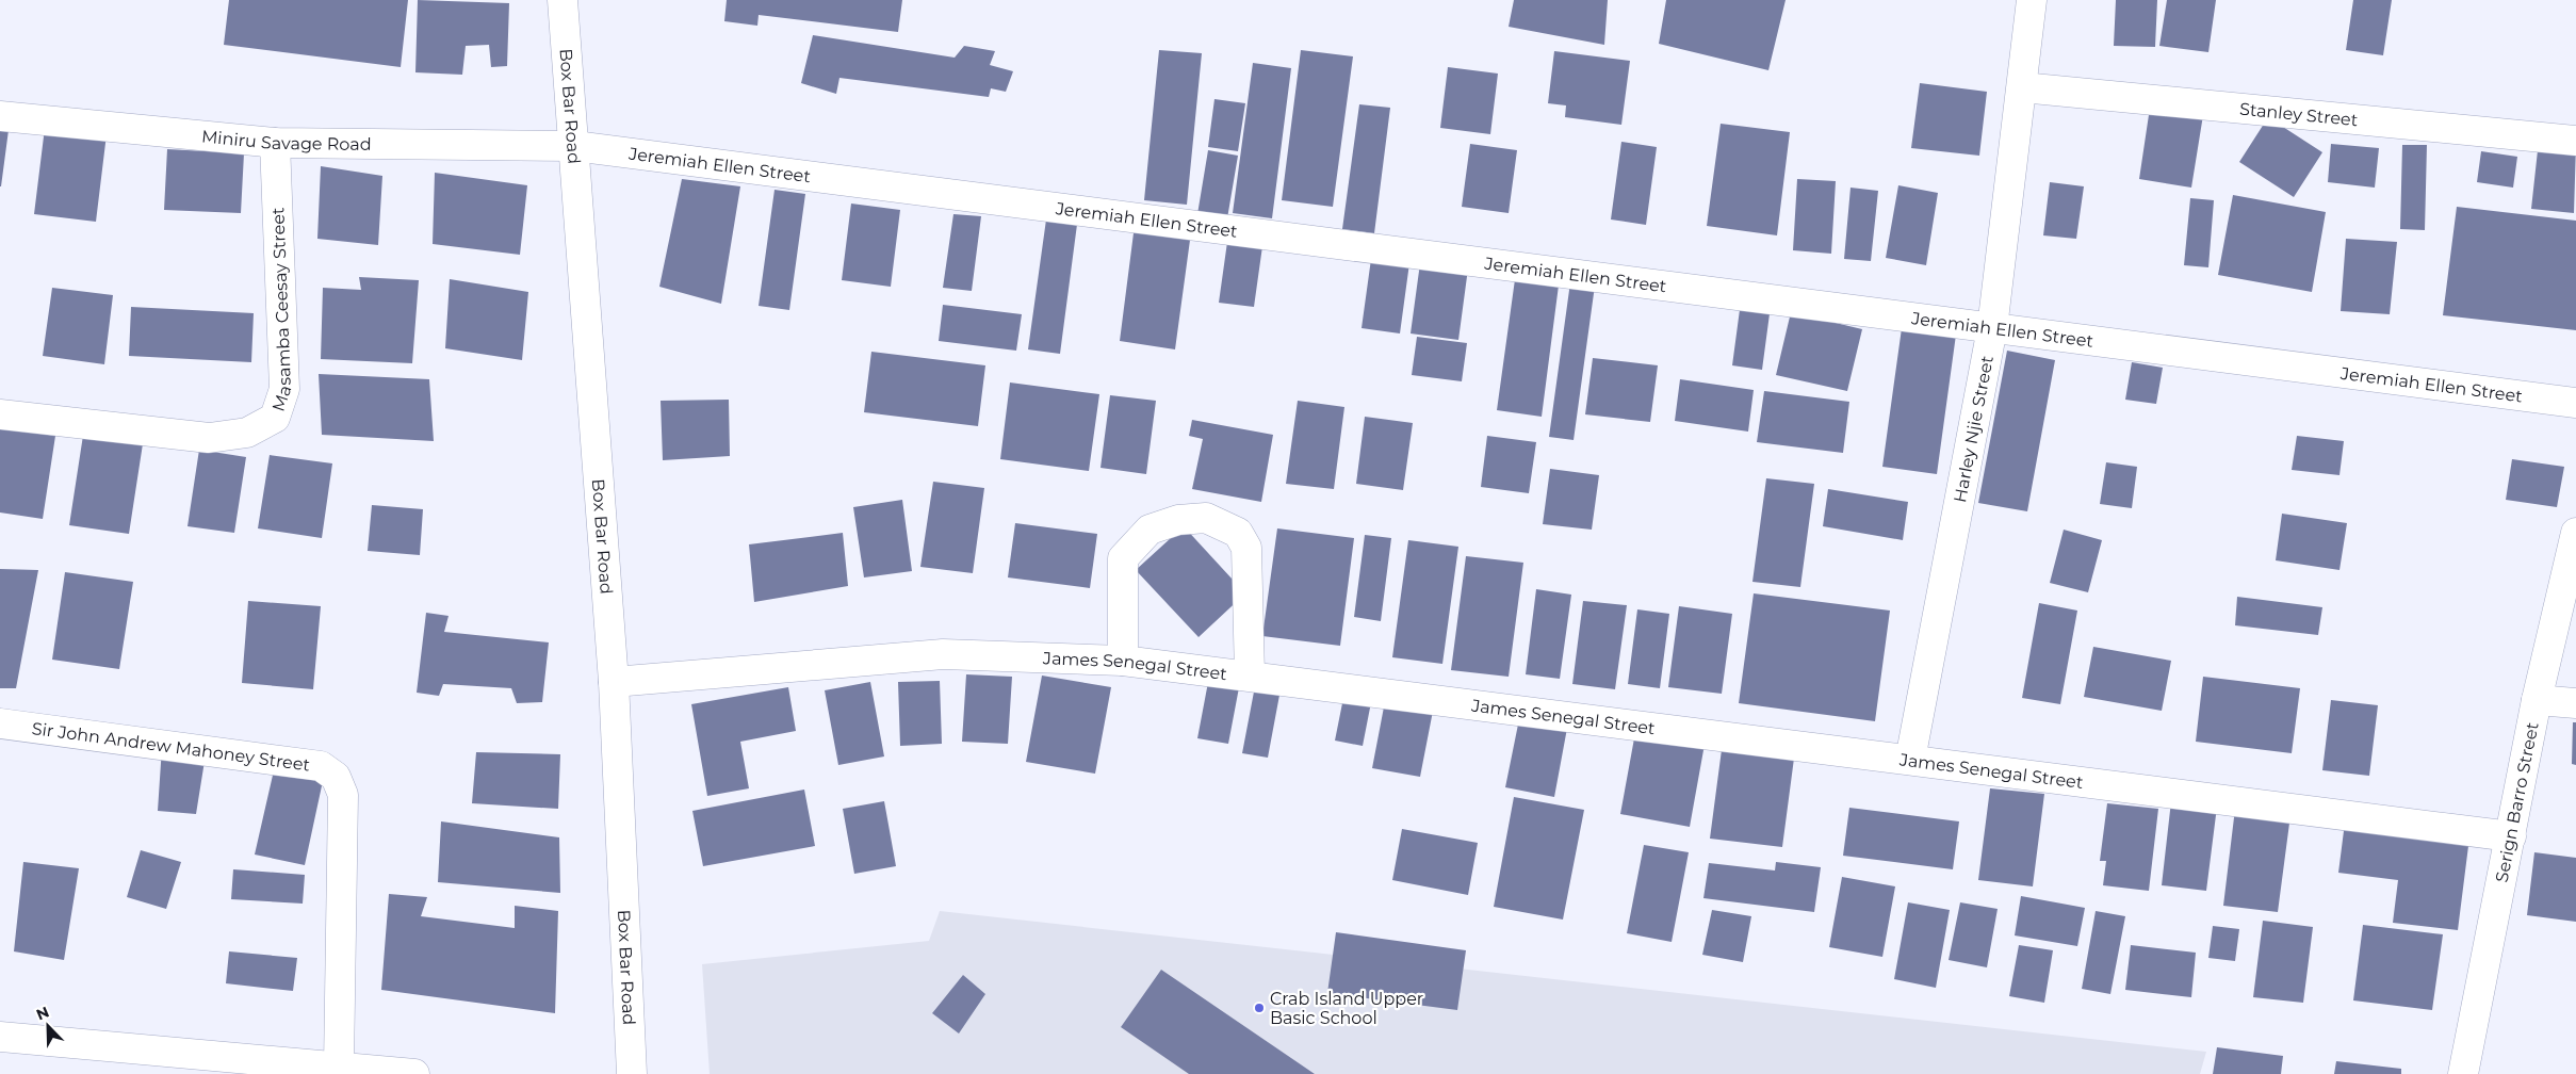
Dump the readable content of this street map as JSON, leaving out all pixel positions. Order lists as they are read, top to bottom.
{
  "streets": {
    "street": [
      "Box Bar Road",
      "Stanley Street",
      "Miniru Savage Road",
      "Jeremiah Ellen Street",
      "Masamba Ceesay Street",
      "Harley Njie Street",
      "James Senegal Street",
      "Sir John Andrew Mahoney Street",
      "Serign Barro Street"
    ]
  },
  "crossings": [
    ["Box Bar Road", "Miniru Savage Road"],
    ["Box Bar Road", "Jeremiah Ellen Street"],
    ["Box Bar Road", "James Senegal Street"],
    ["Stanley Street", "Harley Njie Street"],
    ["Miniru Savage Road", "Jeremiah Ellen Street"],
    ["Miniru Savage Road", "Masamba Ceesay Street"],
    ["Jeremiah Ellen Street", "Harley Njie Street"],
    ["Harley Njie Street", "James Senegal Street"],
    ["James Senegal Street", "Serign Barro Street"]
  ],
  "places": ["Crab Island Upper Basic School"],
  "north": "top left"
}
